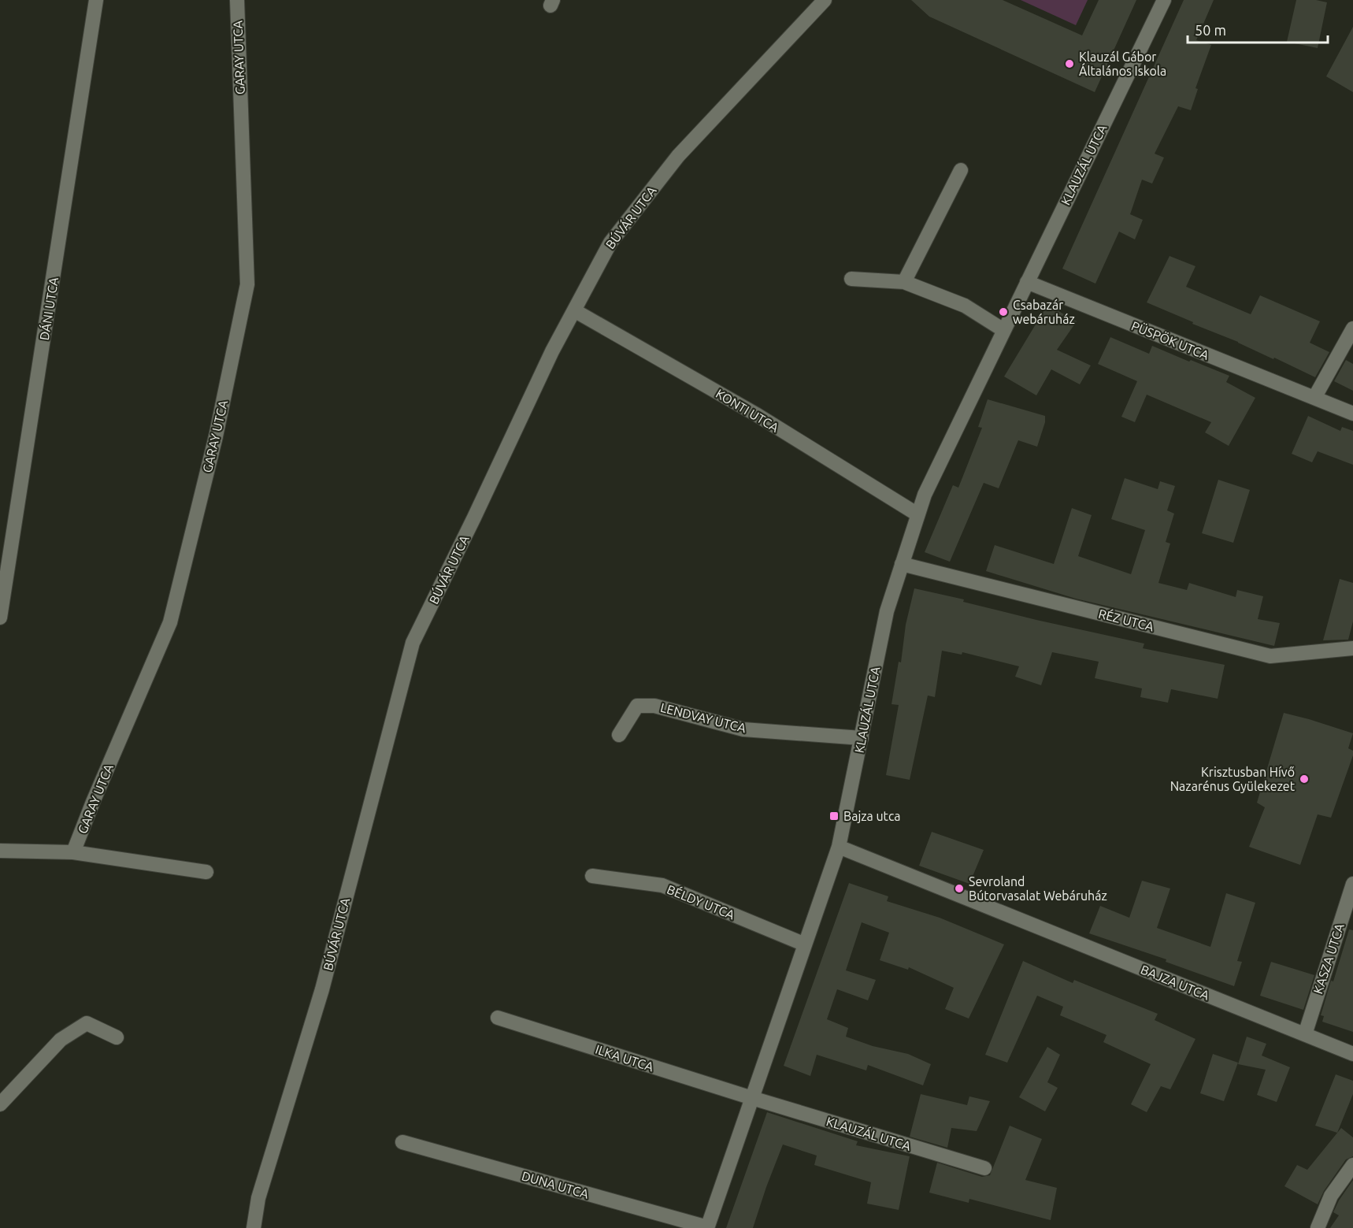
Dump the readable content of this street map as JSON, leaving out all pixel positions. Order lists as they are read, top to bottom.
{
  "streets": {
    "street": [
      "GARAY UTCA",
      "KLAUZÁL UTCA",
      "BÚVÁR UTCA",
      "DÁNI UTCA",
      "PÜSPÖK UTCA",
      "KONTI UTCA",
      "RÉZ UTCA",
      "LENDVAY UTCA",
      "BÉLDY UTCA",
      "KASZA UTCA",
      "BAJZA UTCA",
      "ILKA UTCA",
      "DUNA UTCA"
    ]
  },
  "crossings": [
    ["KLAUZÁL UTCA", "PÜSPÖK UTCA"],
    ["KLAUZÁL UTCA", "KONTI UTCA"],
    ["KLAUZÁL UTCA", "RÉZ UTCA"],
    ["KLAUZÁL UTCA", "LENDVAY UTCA"],
    ["KLAUZÁL UTCA", "BÉLDY UTCA"],
    ["KLAUZÁL UTCA", "BAJZA UTCA"],
    ["KLAUZÁL UTCA", "ILKA UTCA"],
    ["KLAUZÁL UTCA", "DUNA UTCA"],
    ["BÚVÁR UTCA", "KONTI UTCA"],
    ["KASZA UTCA", "BAJZA UTCA"]
  ],
  "places": {
    "other": [
      "Klauzál Gábor Általános Iskola",
      "Csabazár webáruház",
      "Krisztusban Hívő Nazarénus Gyülekezet",
      "Sevroland Bútorvasalat Webáruház"
    ],
    "transit": ["Bajza utca"]
  },
  "scale_bar": "50 m"
}
